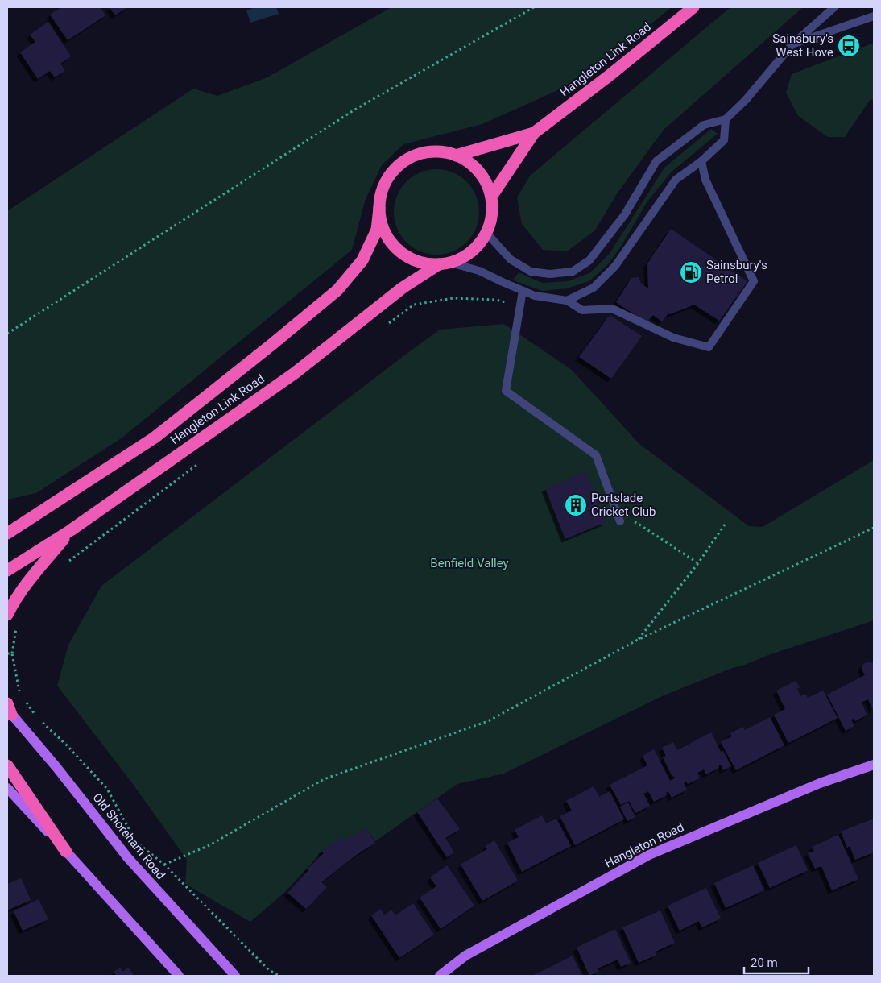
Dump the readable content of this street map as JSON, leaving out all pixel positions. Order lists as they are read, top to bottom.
{
  "streets": {
    "highway": ["Hangleton Link Road"],
    "main road": ["Old Shoreham Road", "Hangleton Road"]
  },
  "parks": ["Benfield Valley"],
  "places": {
    "bus stop": ["Sainsbury's West Hove"],
    "fuel station": ["Sainsbury's Petrol"],
    "building": ["Portslade Cricket Club"]
  },
  "scale_bar": "20 m"
}
